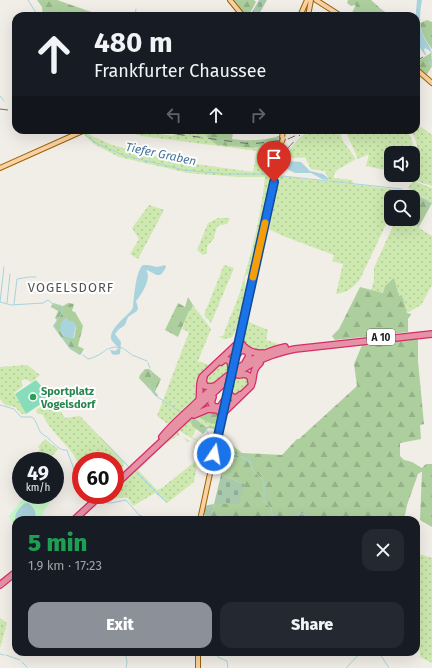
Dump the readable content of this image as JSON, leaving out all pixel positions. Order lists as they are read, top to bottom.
{
  "streets": {
    "highway": ["A 10"]
  },
  "districts": ["VOGELSDORF"],
  "water": ["Tiefer Graben"],
  "places": ["Sportplatz Vogelsdorf"],
  "page": {
    "turn": ["480 m", "Frankfurter Chaussee"],
    "speed": "49 km/h",
    "limit": "60",
    "heading": ["5 min", "1.9 km · 17:23"],
    "buttons": ["Exit", "Share"]
  }
}
